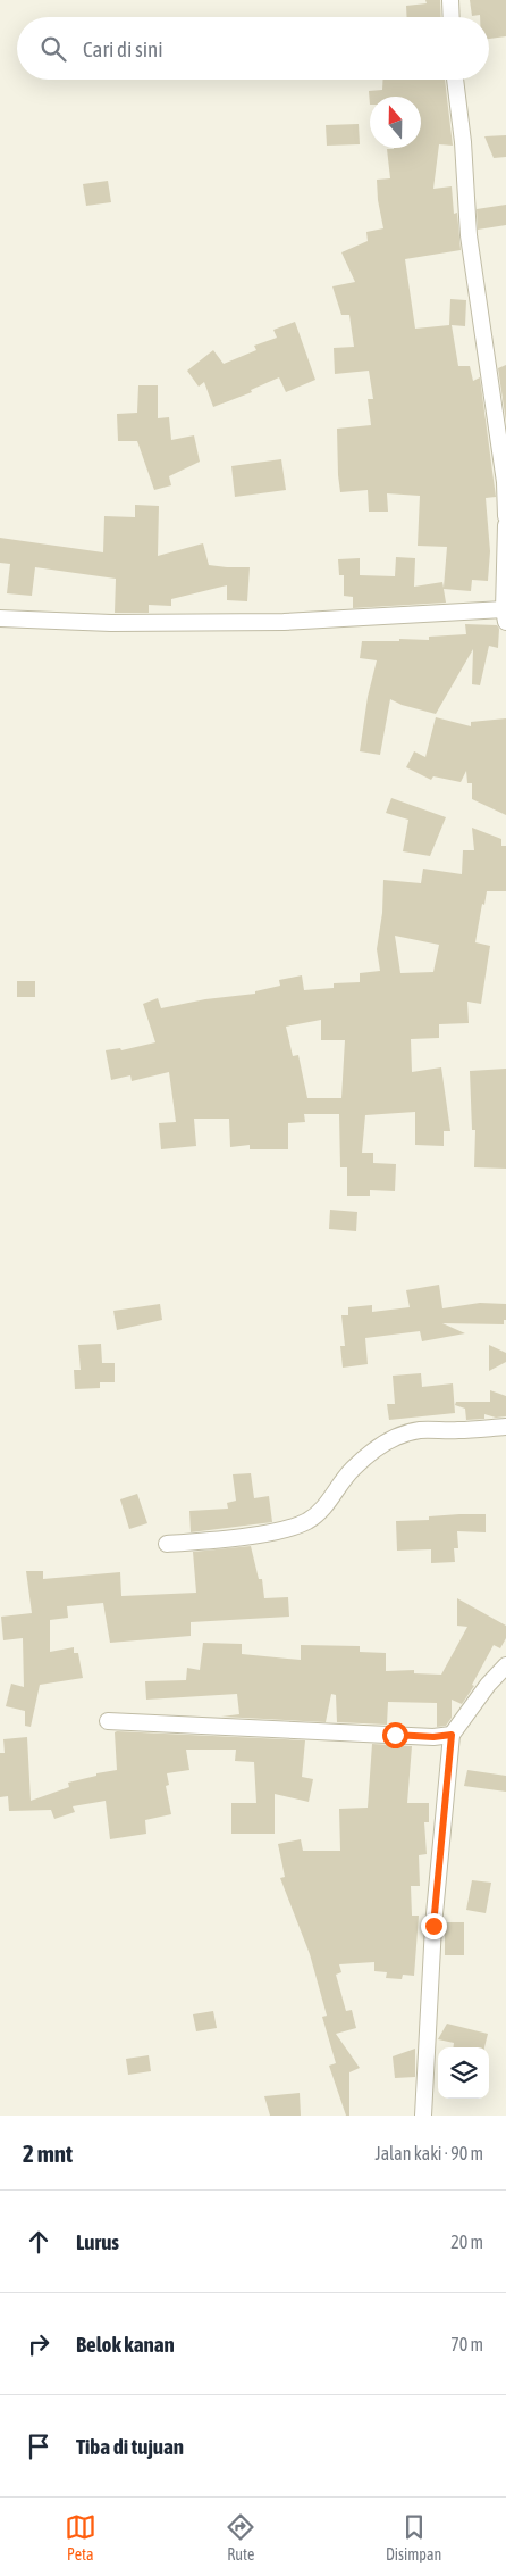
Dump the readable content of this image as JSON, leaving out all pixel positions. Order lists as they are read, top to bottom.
{
  "north": "top",
  "page": {
    "search": "Cari di sini",
    "heading": ["2 mnt", "Jalan kaki · 90 m"],
    "list": [
      ["Lurus", "20 m"],
      ["Belok kanan", "70 m"],
      "Tiba di tujuan"
    ],
    "nav": ["Peta", "Rute", "Disimpan"]
  }
}
